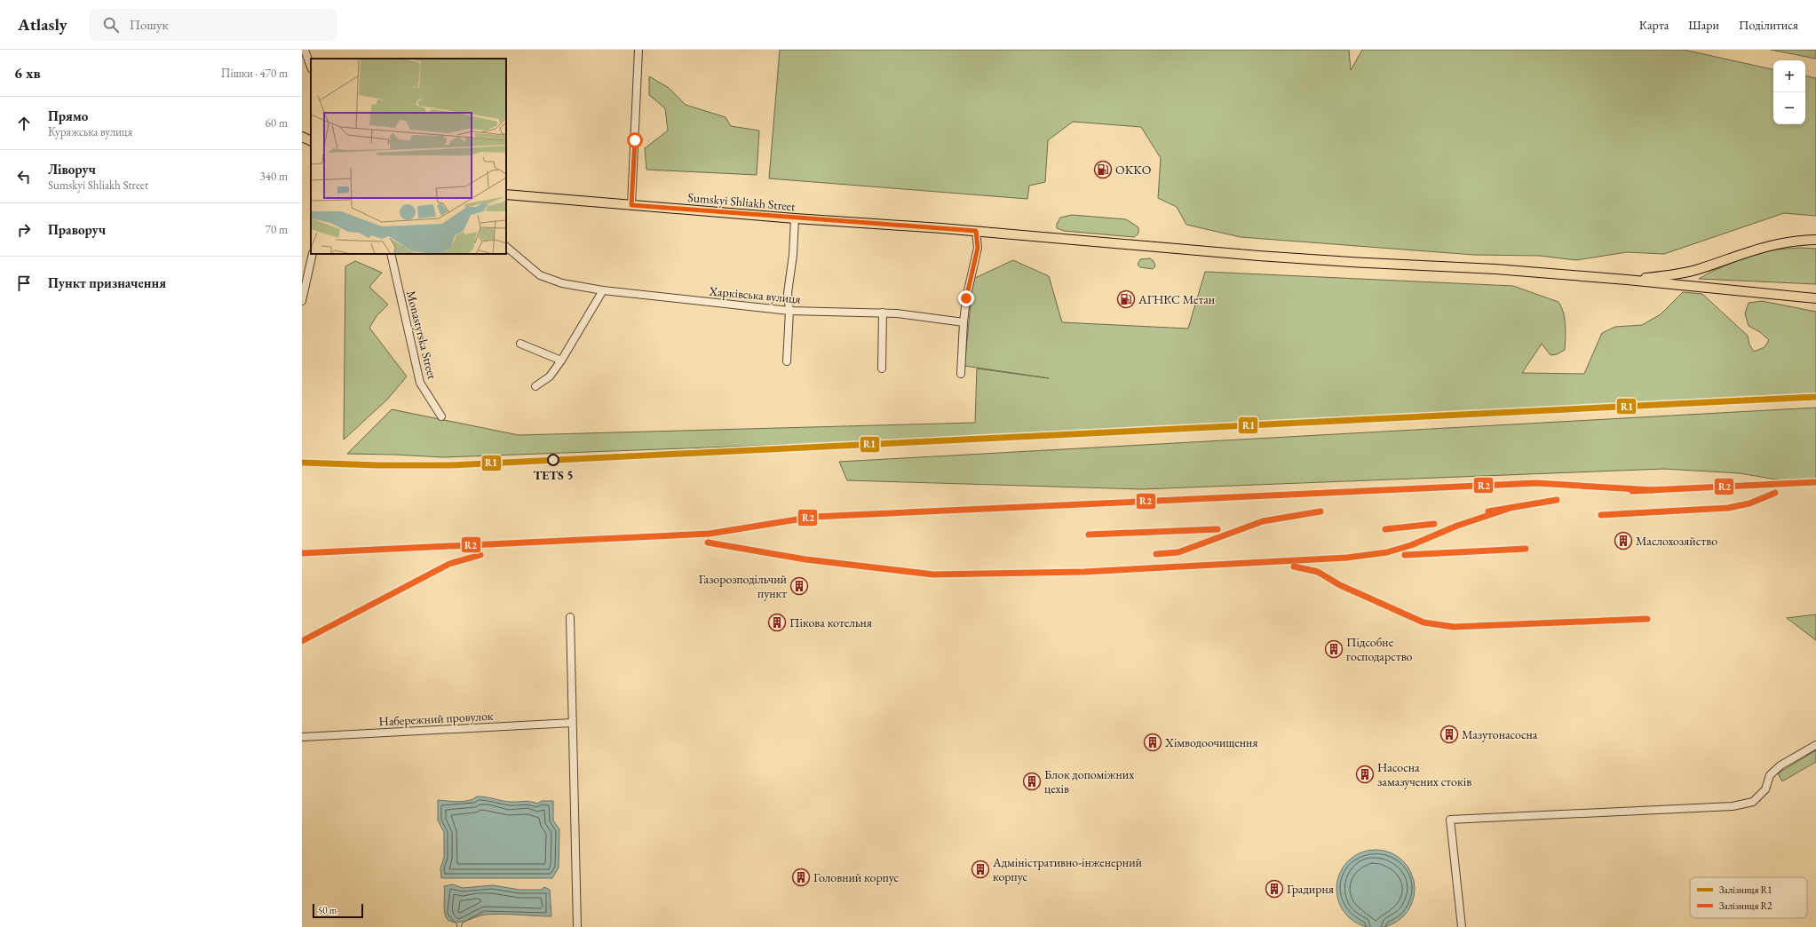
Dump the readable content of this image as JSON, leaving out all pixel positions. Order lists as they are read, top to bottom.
{
  "streets": {
    "main road": ["Sumskyi Shliakh Street"],
    "street": ["Харківська вулиця", "Monastyrska Street", "Набережний провулок"]
  },
  "places": {
    "fuel station": ["OKKO", "АГНКС Метан"],
    "other": ["TETS 5"],
    "building": [
      "Маслохозяйство",
      "Газорозподільчий пункт",
      "Пікова котельня",
      "Підсобне господарство",
      "Мазутонасосна",
      "Хімводоочищення",
      "Насосна замазучених стоків",
      "Блок допоміжних цехів",
      "Адміністративно-інженерний корпус",
      "Головний корпус",
      "Градирня"
    ]
  },
  "lines": ["rail line R1", "rail line R2"],
  "legend": ["Залізниця R1", "Залізниця R2"],
  "scale_bar": "50 m",
  "page": {
    "header": "Atlasly",
    "search": "Пошук",
    "nav": ["Карта", "Шари", "Поділитися"],
    "heading": ["6 хв", "Пішки · 470 m"],
    "map_buttons": ["+", "−"],
    "list": [
      ["Прямо", "Куряжська вулиця", "60 m"],
      ["Ліворуч", "Sumskyi Shliakh Street", "340 m"],
      ["Праворуч", "70 m"],
      "Пункт призначення"
    ],
    "scale": "50 m"
  }
}
